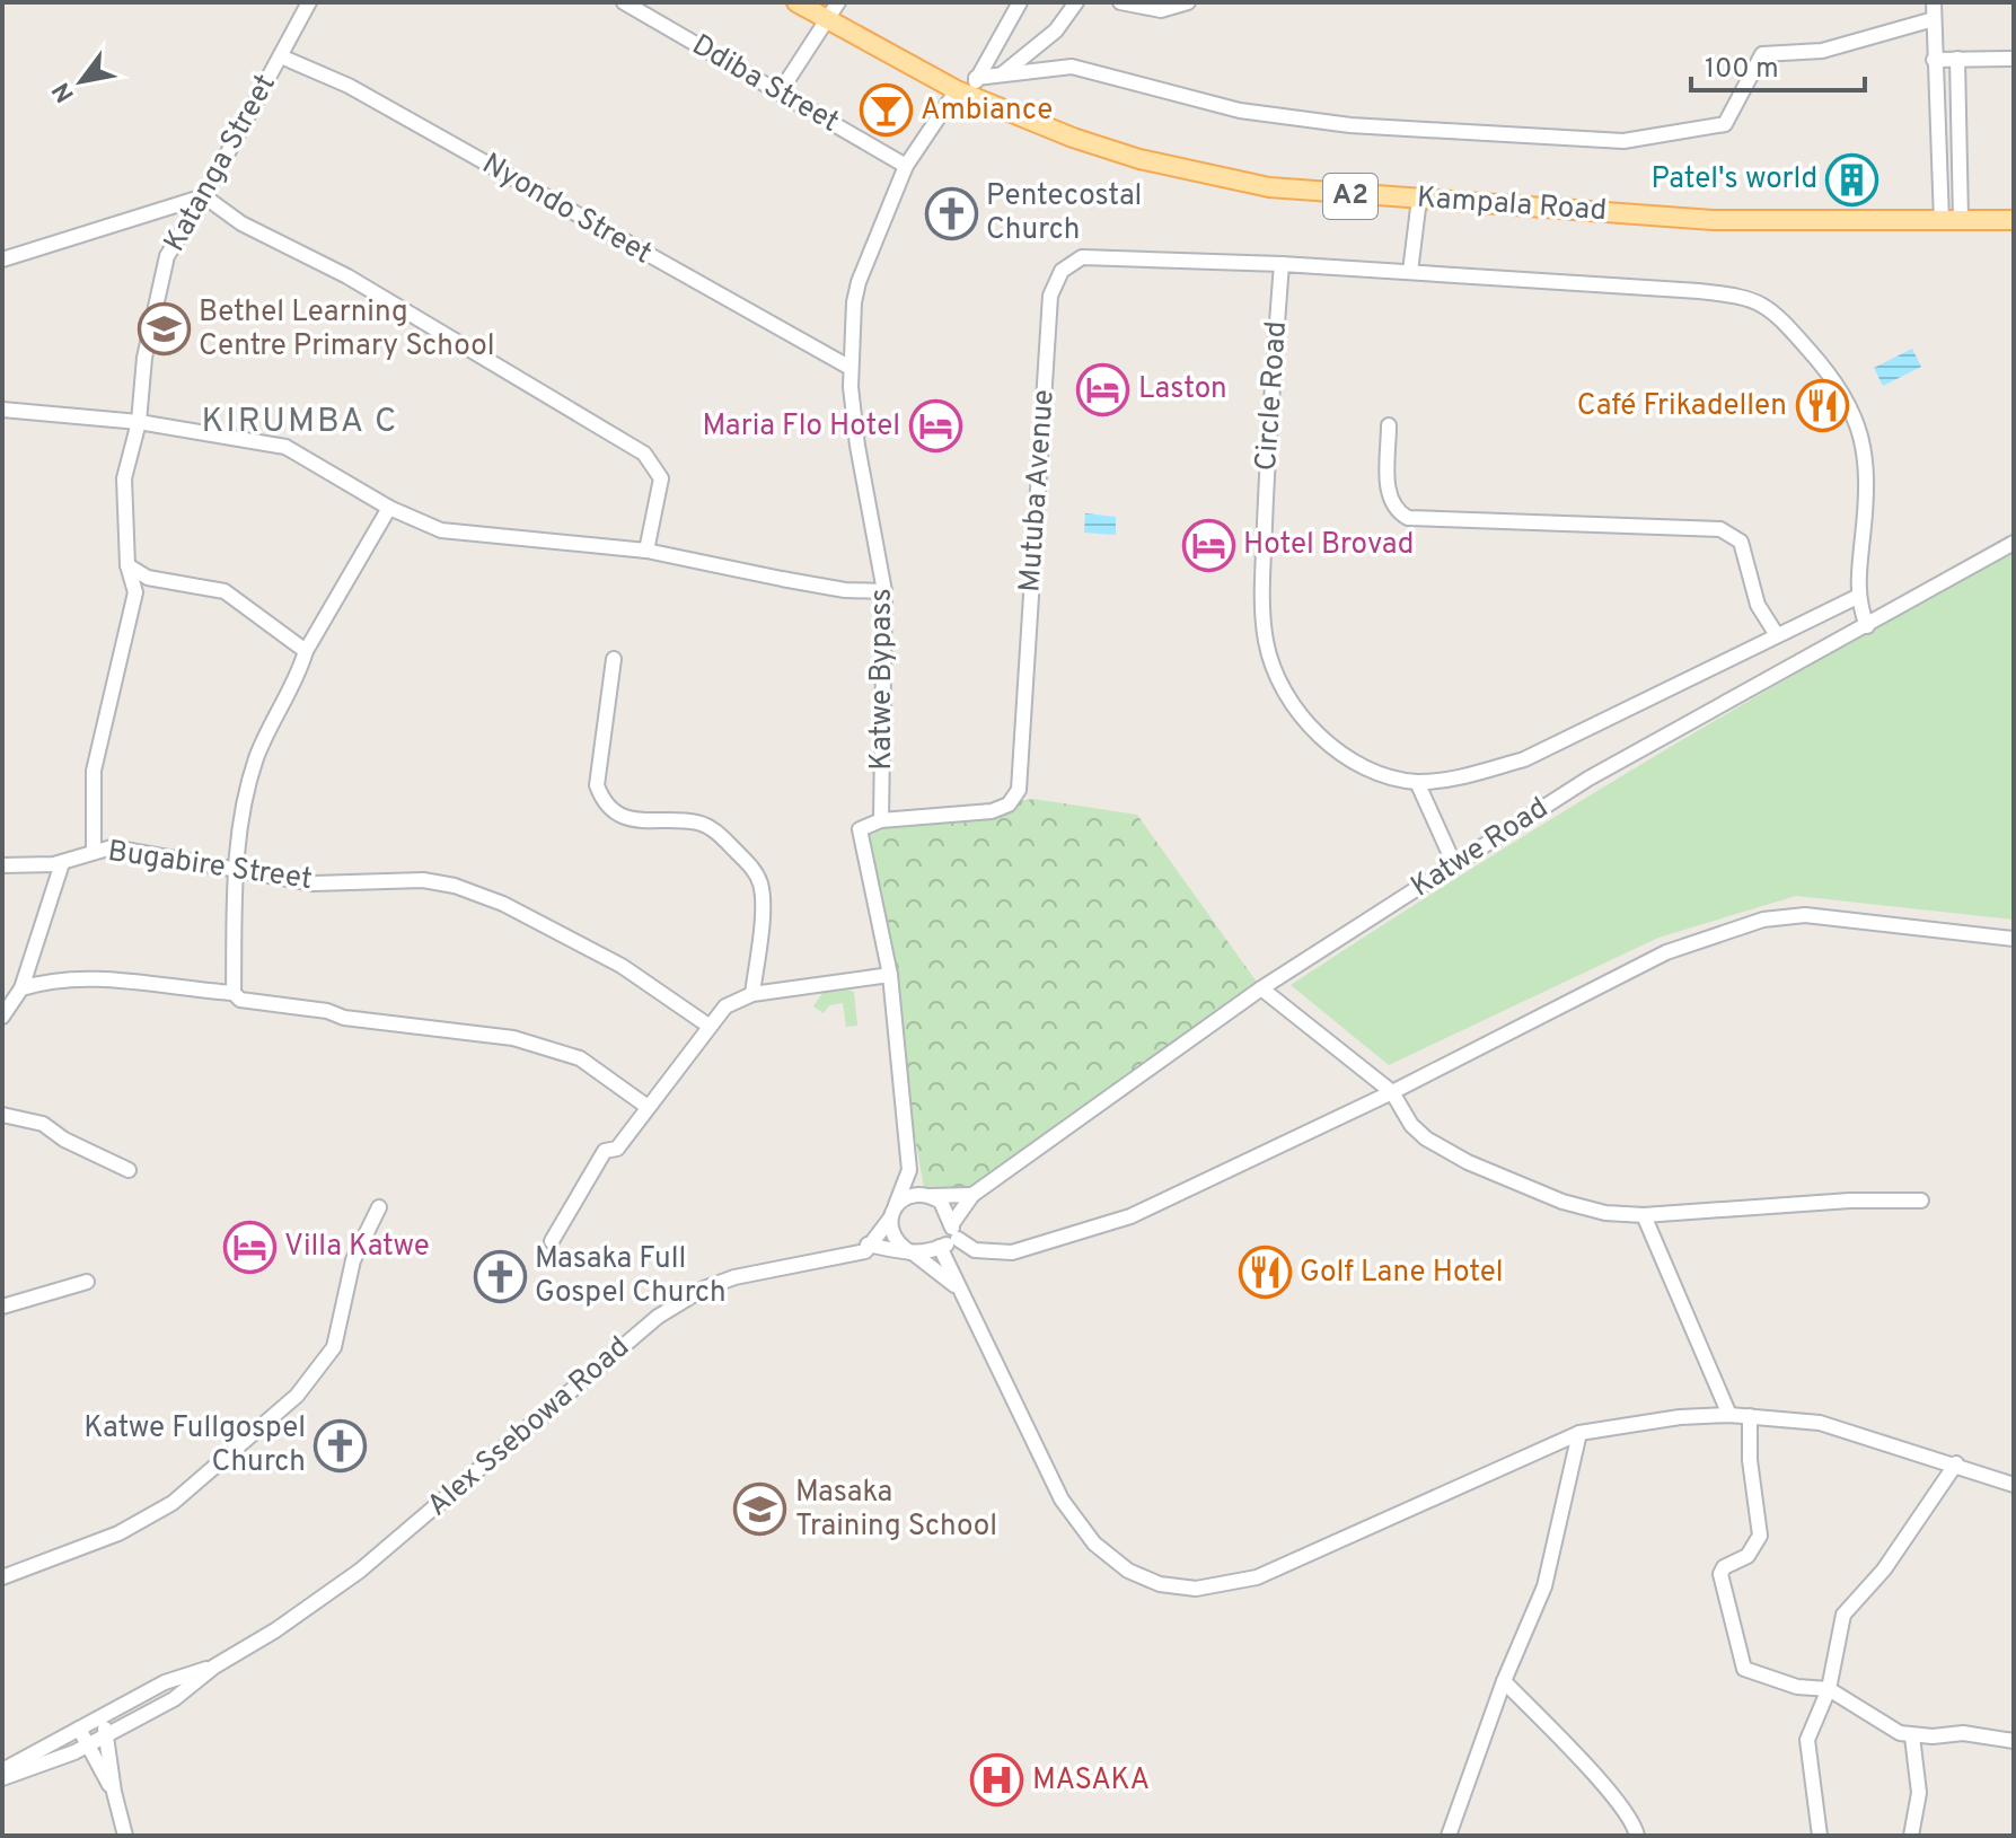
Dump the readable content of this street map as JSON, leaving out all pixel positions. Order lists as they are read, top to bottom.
{
  "streets": {
    "main road": ["A2", "Kampala Road"],
    "street": [
      "Ddiba Street",
      "Katanga Street",
      "Nyondo Street",
      "Circle Road",
      "Mutuba Avenue",
      "Katwe Bypass",
      "Katwe Road",
      "Bugabire Street",
      "Alex Ssebowa Road"
    ]
  },
  "crossings": [
    ["Ddiba Street", "Katwe Bypass"],
    ["Katanga Street", "Nyondo Street"],
    ["Katanga Street", "Bugabire Street"],
    ["A2", "Kampala Road"],
    ["Kampala Road", "Katwe Bypass"],
    ["Nyondo Street", "Katwe Bypass"],
    ["Circle Road", "Mutuba Avenue"],
    ["Mutuba Avenue", "Katwe Bypass"],
    ["Katwe Bypass", "Katwe Road"]
  ],
  "districts": ["KIRUMBA C"],
  "places": {
    "bar": ["Ambiance"],
    "building": ["Patel's world"],
    "church": ["Pentecostal Church", "Masaka Full Gospel Church", "Katwe Fullgospel Church"],
    "school or university": ["Bethel Learning Centre Primary School", "Masaka Training School"],
    "hotel": [
      "Laston",
      "Maria Flo Hotel",
      "Hotel Brovad",
      "Villa Katwe"
    ],
    "restaurant": ["Café Frikadellen", "Golf Lane Hotel"],
    "hospital": ["MASAKA"]
  },
  "scale_bar": "100 m",
  "north": "bottom left"
}
